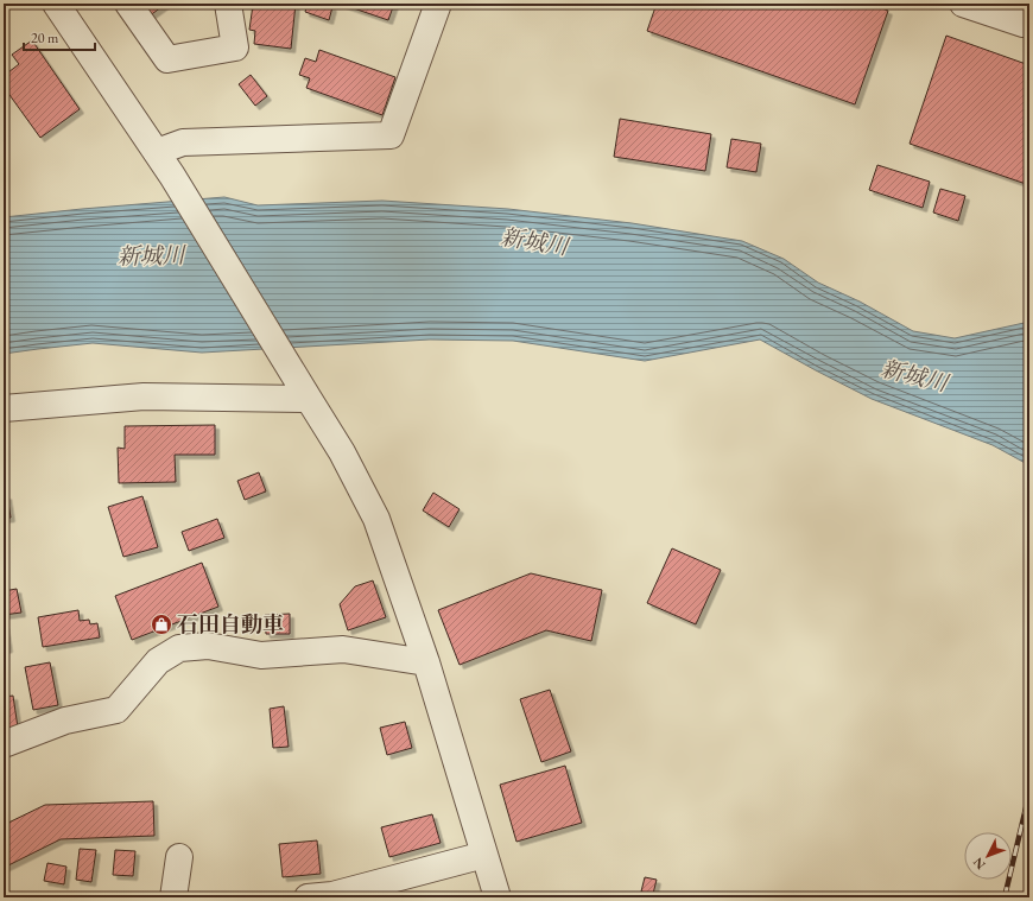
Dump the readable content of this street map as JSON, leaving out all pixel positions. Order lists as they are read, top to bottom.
{
  "water": ["新城川"],
  "places": {
    "shop": ["石田自動車"]
  },
  "scale_bar": "20 m",
  "north": "bottom left"
}
